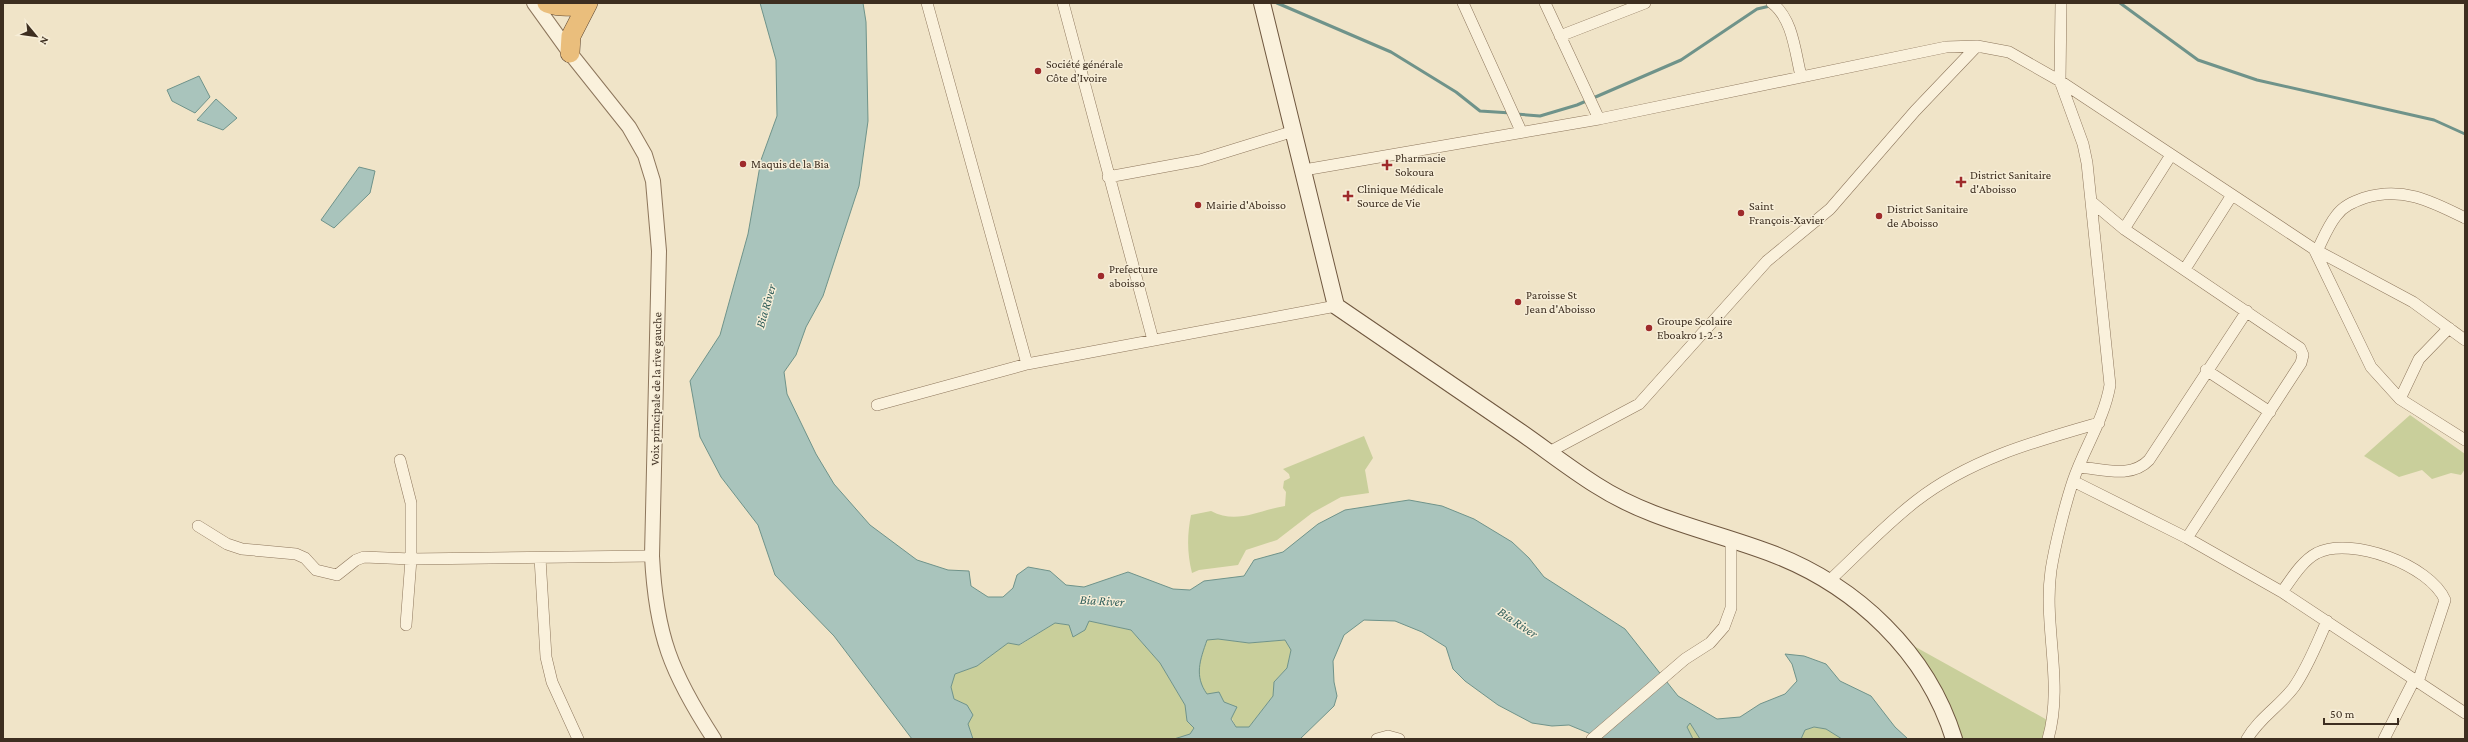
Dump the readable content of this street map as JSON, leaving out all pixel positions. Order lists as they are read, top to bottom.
{
  "streets": {
    "street": ["Voix principale de la rive gauche"]
  },
  "water": ["Bia River"],
  "places": {
    "other": [
      "Société générale Côte d’Ivoire",
      "Maquis de la Bia",
      "Mairie d'Aboisso",
      "Saint François-Xavier",
      "District Sanitaire de Aboisso",
      "Prefecture aboisso",
      "Paroisse St Jean d'Aboisso",
      "Groupe Scolaire Eboakro 1-2-3"
    ],
    "health": ["Pharmacie Sokoura", "District Sanitaire d'Aboisso", "Clinique Médicale Source de Vie"]
  },
  "scale_bar": "50 m",
  "north": "bottom right"
}
